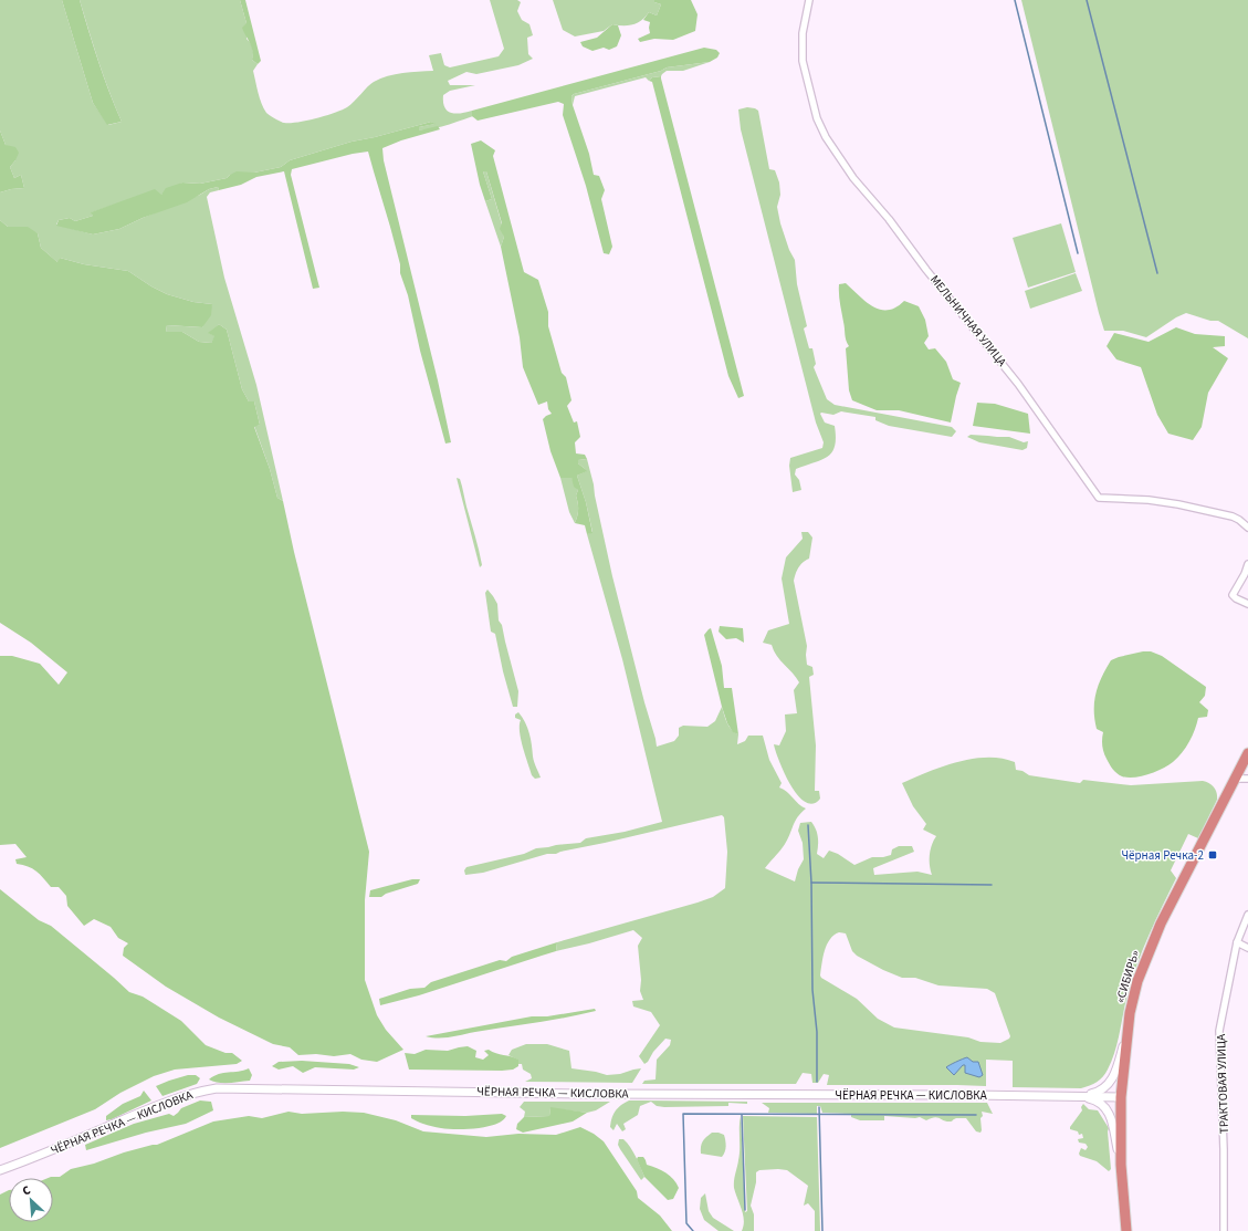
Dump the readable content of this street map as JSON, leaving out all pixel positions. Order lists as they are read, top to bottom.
{
  "streets": {
    "highway": ["«СИБИРЬ»"],
    "street": ["МЕЛЬНИЧНАЯ УЛИЦА", "ТРАКТОВАЯ УЛИЦА", "ЧЁРНАЯ РЕЧКА — КИСЛОВКА"]
  },
  "crossings": [
    ["«СИБИРЬ»", "ЧЁРНАЯ РЕЧКА — КИСЛОВКА"]
  ],
  "places": {
    "transit": ["Чёрная Речка-2"]
  },
  "north": "top left"
}
